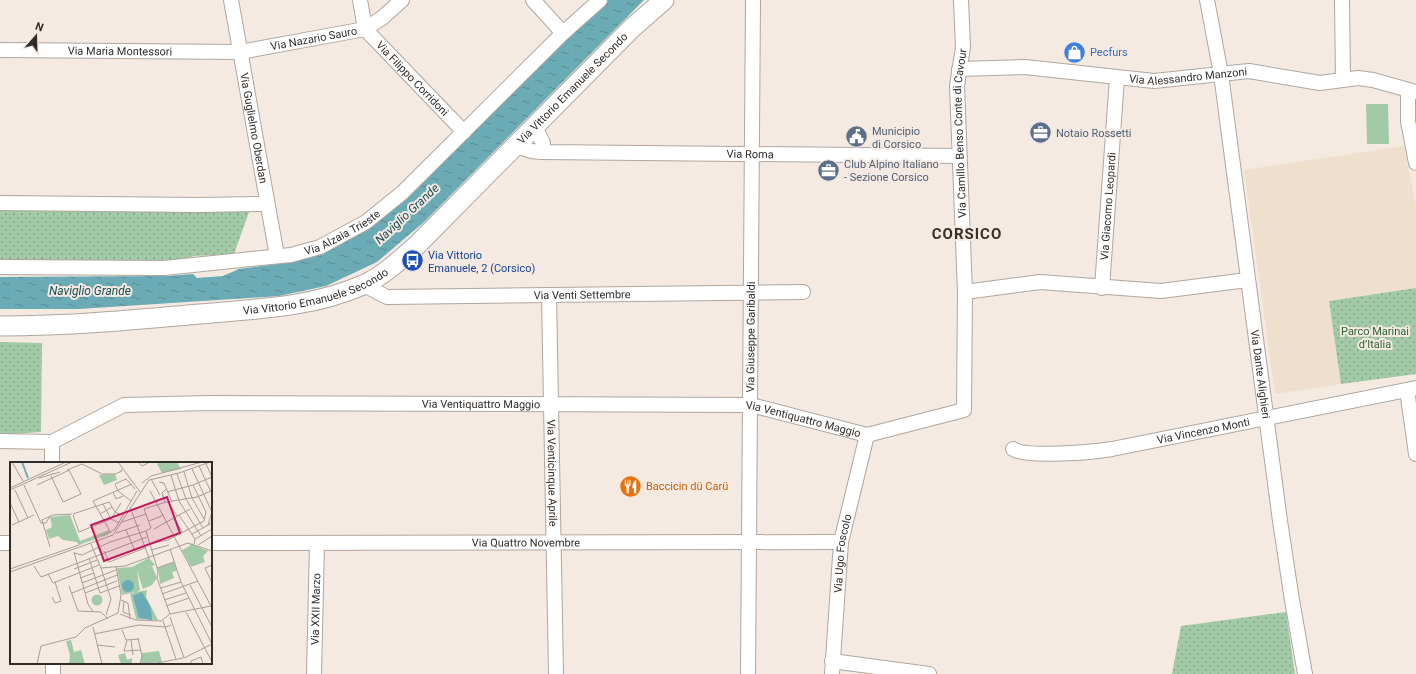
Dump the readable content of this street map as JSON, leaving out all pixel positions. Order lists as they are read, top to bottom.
{
  "streets": {
    "main road": ["Via Vittorio Emanuele Secondo"],
    "street": [
      "Via Nazario Sauro",
      "Via Maria Montessori",
      "Via Alessandro Manzoni",
      "Via Filippo Corridoni",
      "Via Guglielmo Oberdan",
      "Via Camillo Benso Conte di Cavour",
      "Via Roma",
      "Via Giacomo Leopardi",
      "Via Alzaia Trieste",
      "Via Venti Settembre",
      "Via Giuseppe Garibaldi",
      "Via Dante Alighieri",
      "Via Ventiquattro Maggio",
      "Via Vincenzo Monti",
      "Via Venticinque Aprile",
      "Via Quattro Novembre",
      "Via Ugo Foscolo",
      "Via XXII Marzo"
    ]
  },
  "crossings": [
    ["Via Nazario Sauro", "Via Maria Montessori"],
    ["Via Nazario Sauro", "Via Filippo Corridoni"],
    ["Via Nazario Sauro", "Via Guglielmo Oberdan"],
    ["Via Maria Montessori", "Via Guglielmo Oberdan"],
    ["Via Alessandro Manzoni", "Via Camillo Benso Conte di Cavour"],
    ["Via Alessandro Manzoni", "Via Giacomo Leopardi"],
    ["Via Alessandro Manzoni", "Via Dante Alighieri"],
    ["Via Filippo Corridoni", "Via Alzaia Trieste"],
    ["Via Vittorio Emanuele Secondo", "Via Roma"],
    ["Via Vittorio Emanuele Secondo", "Via Venti Settembre"],
    ["Via Guglielmo Oberdan", "Via Alzaia Trieste"],
    ["Via Camillo Benso Conte di Cavour", "Via Roma"],
    ["Via Camillo Benso Conte di Cavour", "Via Ventiquattro Maggio"],
    ["Via Roma", "Via Giuseppe Garibaldi"],
    ["Via Venti Settembre", "Via Giuseppe Garibaldi"],
    ["Via Venti Settembre", "Via Venticinque Aprile"],
    ["Via Giuseppe Garibaldi", "Via Ventiquattro Maggio"],
    ["Via Giuseppe Garibaldi", "Via Quattro Novembre"],
    ["Via Dante Alighieri", "Via Vincenzo Monti"],
    ["Via Ventiquattro Maggio", "Via Venticinque Aprile"],
    ["Via Ventiquattro Maggio", "Via Ugo Foscolo"],
    ["Via Venticinque Aprile", "Via Quattro Novembre"],
    ["Via Quattro Novembre", "Via Ugo Foscolo"],
    ["Via Quattro Novembre", "Via XXII Marzo"]
  ],
  "districts": ["CORSICO"],
  "water": ["Naviglio Grande"],
  "parks": ["Parco Marinai d’Italia"],
  "places": {
    "shop": ["Pecfurs"],
    "office": ["Notaio Rossetti", "Club Alpino Italiano - Sezione Corsico"],
    "public building": ["Municipio di Corsico"],
    "bus stop": ["Via Vittorio Emanuele, 2 (Corsico)"],
    "restaurant": ["Baccicin dü Carü"]
  },
  "north": "top"
}
